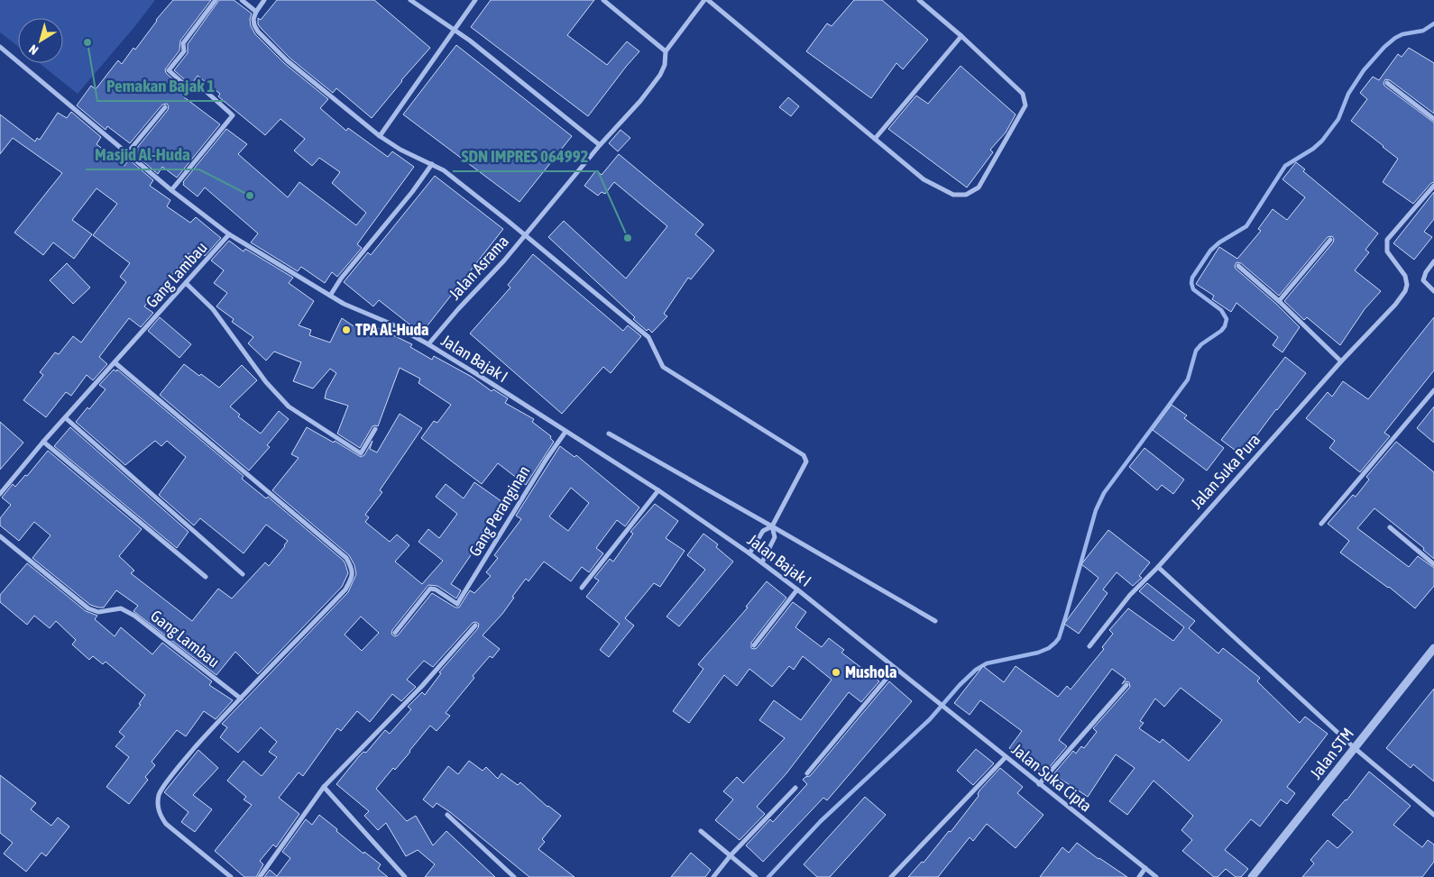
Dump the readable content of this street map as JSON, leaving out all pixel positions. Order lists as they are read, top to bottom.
{
  "streets": {
    "street": [
      "Jalan Asrama",
      "Gang Lambau",
      "Jalan Bajak I",
      "Jalan Suka Pura",
      "Gang Peranginan",
      "Jalan STM",
      "Jalan Suka Cipta"
    ]
  },
  "crossings": [
    ["Jalan Asrama", "Jalan Bajak I"],
    ["Gang Lambau", "Jalan Bajak I"],
    ["Jalan Bajak I", "Gang Peranginan"],
    ["Jalan Bajak I", "Jalan Suka Cipta"]
  ],
  "places": [
    "Pemakan Bajak 1",
    "Masjid Al-Huda",
    "SDN IMPRES 064992",
    "TPA Al-Huda",
    "Mushola"
  ],
  "north": "bottom left"
}
